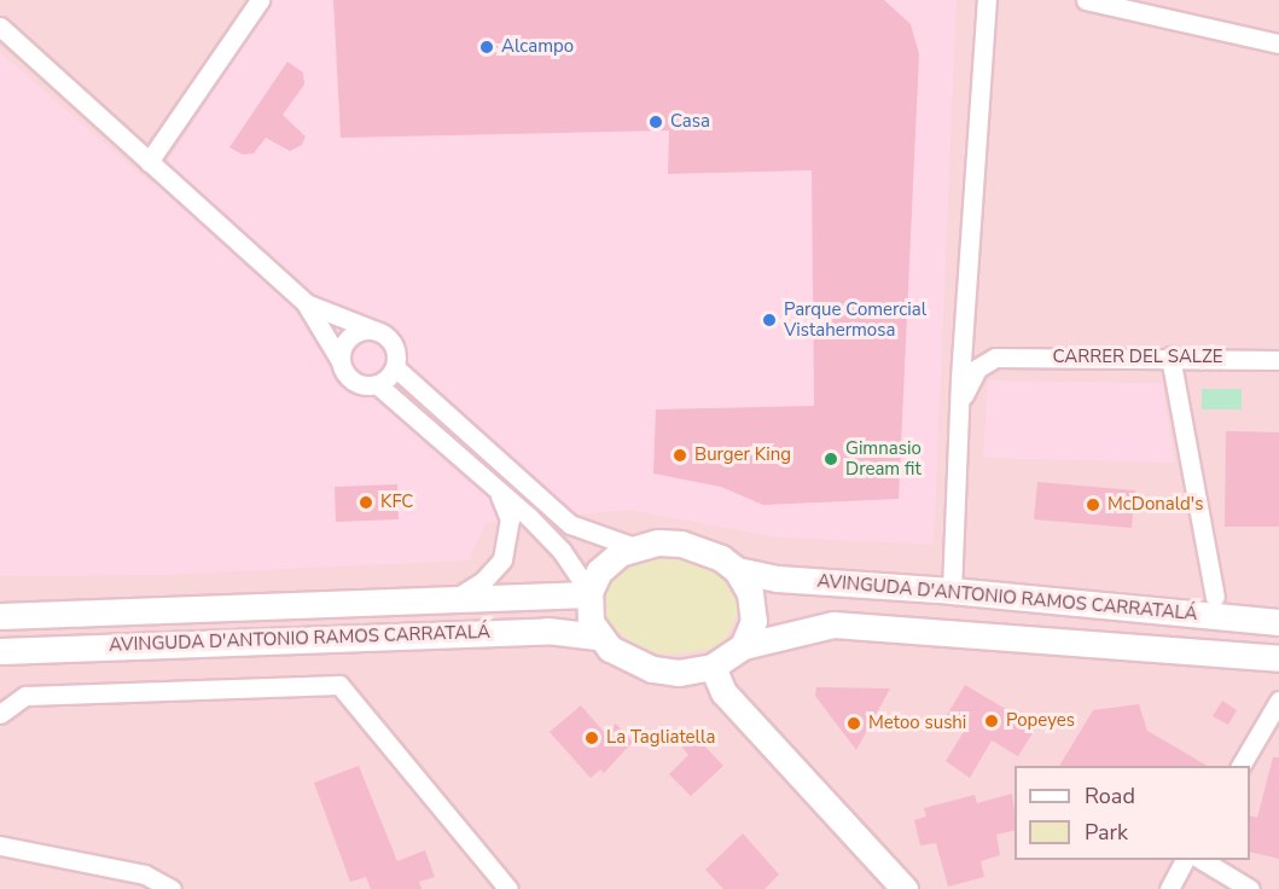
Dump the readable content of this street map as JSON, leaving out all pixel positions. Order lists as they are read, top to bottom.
{
  "streets": {
    "main road": ["AVINGUDA D'ANTONIO RAMOS CARRATALÁ"],
    "street": ["CARRER DEL SALZE"]
  },
  "places": [
    "Alcampo",
    "Casa",
    "Parque Comercial Vistahermosa",
    "Burger King",
    "Gimnasio Dream fit",
    "KFC",
    "McDonald's",
    "Popeyes",
    "Metoo sushi",
    "La Tagliatella"
  ],
  "legend": ["Road", "Park"]
}
